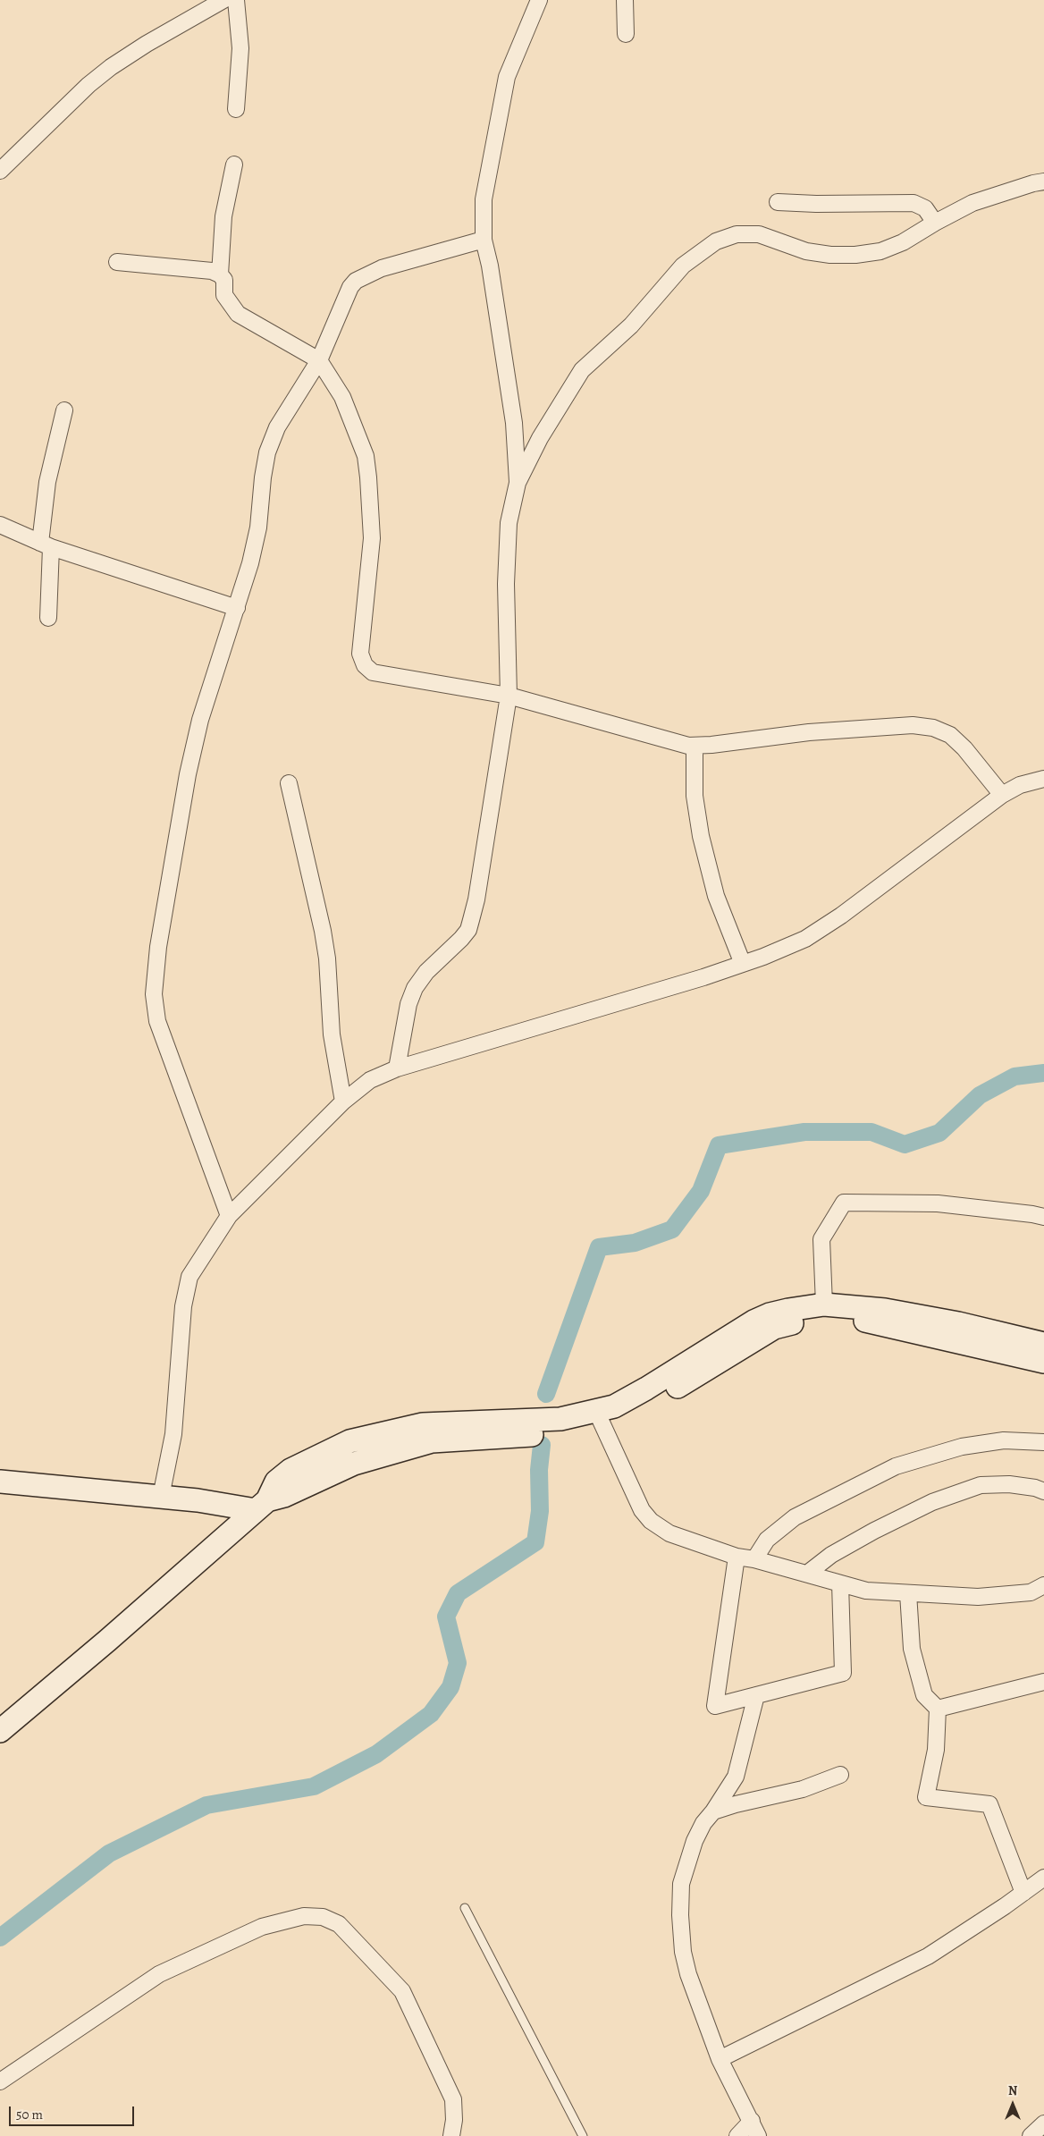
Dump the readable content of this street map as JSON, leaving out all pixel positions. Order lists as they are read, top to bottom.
{
  "scale_bar": "50 m",
  "north": "top"
}
